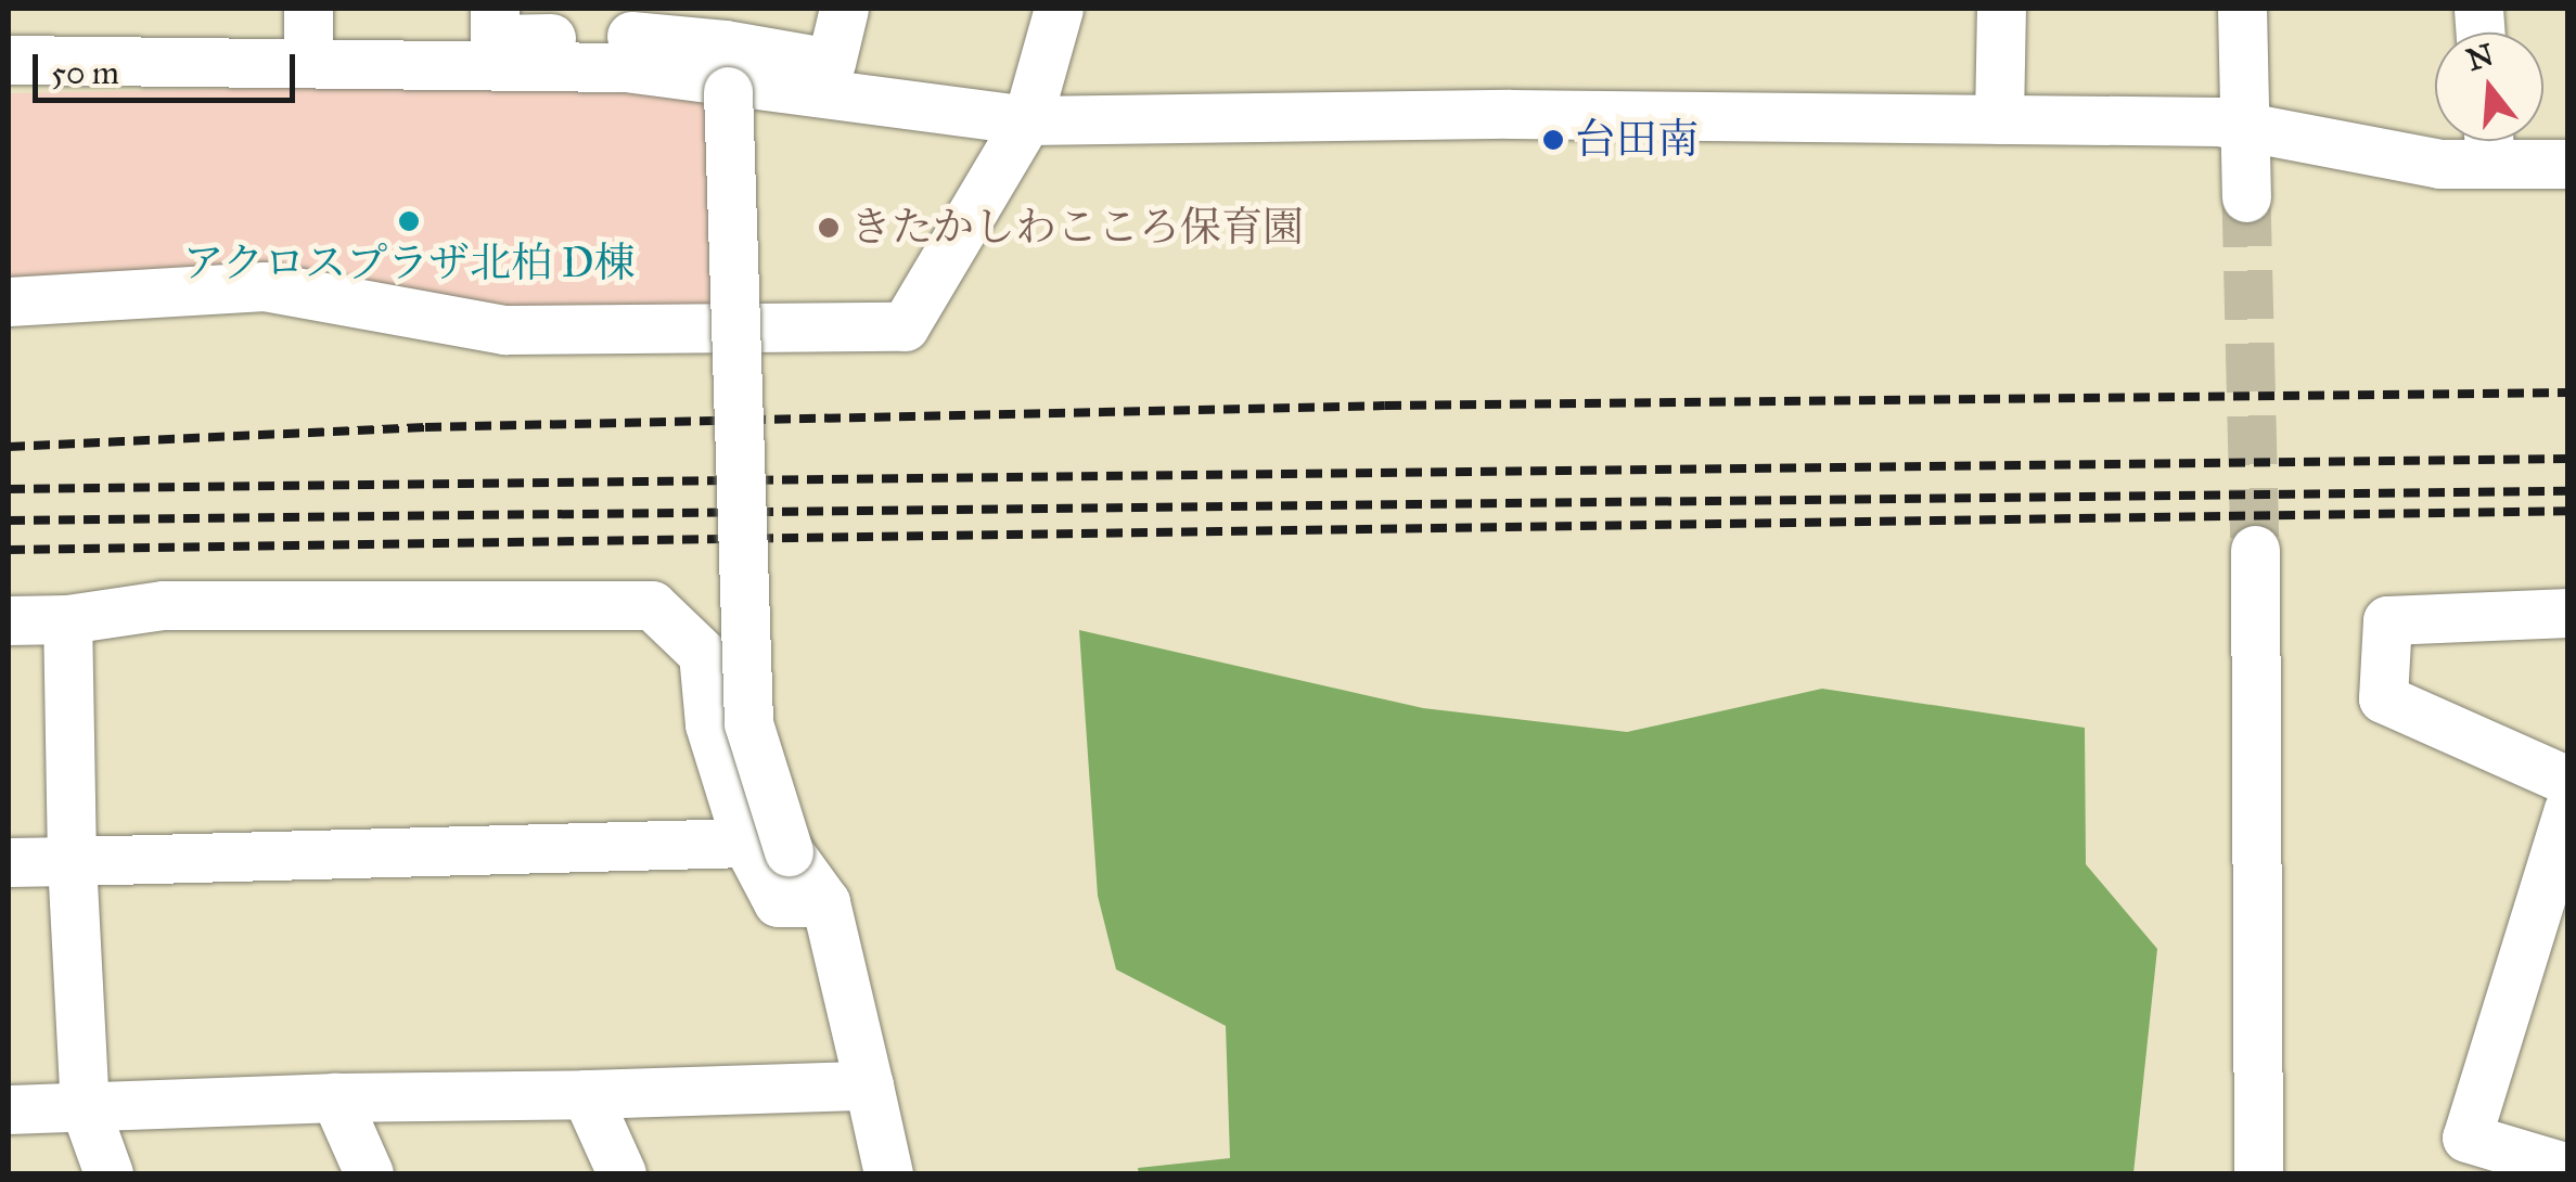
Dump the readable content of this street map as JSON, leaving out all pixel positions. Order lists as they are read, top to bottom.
{
  "places": ["台田南", "アクロスプラザ北柏 D棟", "きたかしわこころ保育園"],
  "scale_bar": "50 m",
  "north": "top"
}
